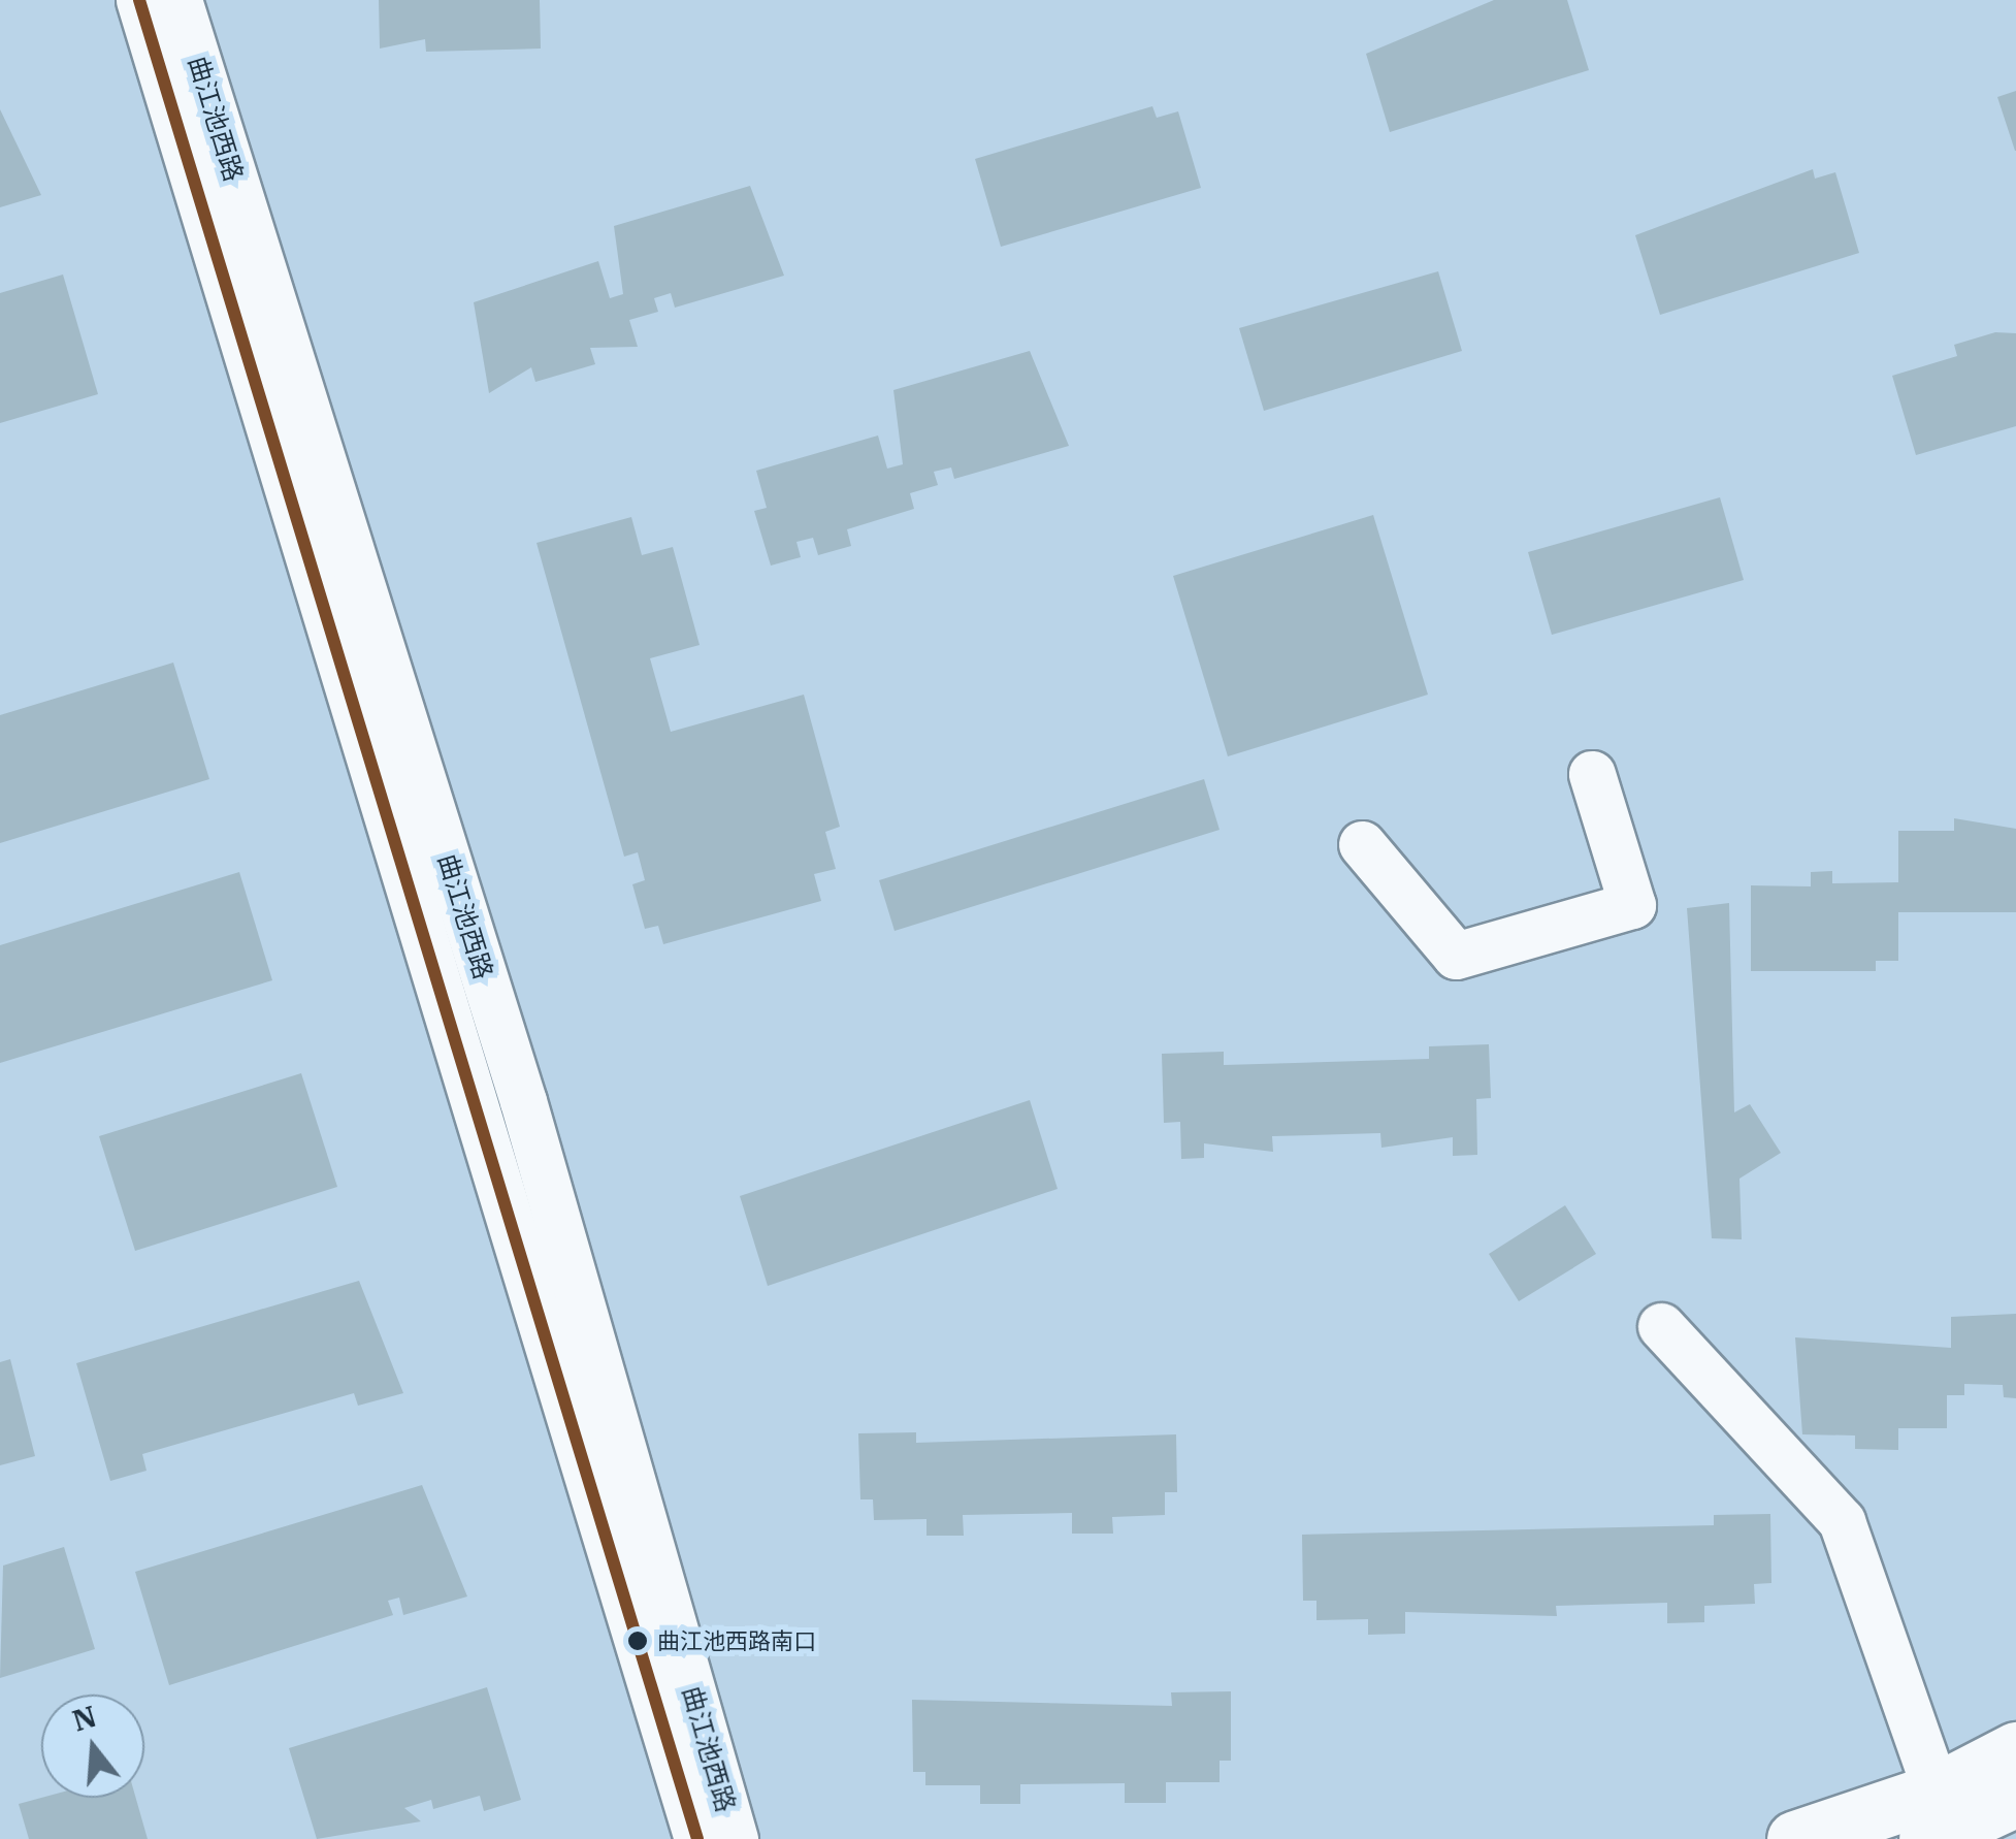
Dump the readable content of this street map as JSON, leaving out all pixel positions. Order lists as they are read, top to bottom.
{
  "streets": {
    "street": ["曲江池西路"]
  },
  "places": ["曲江池西路南口"],
  "north": "top"
}
